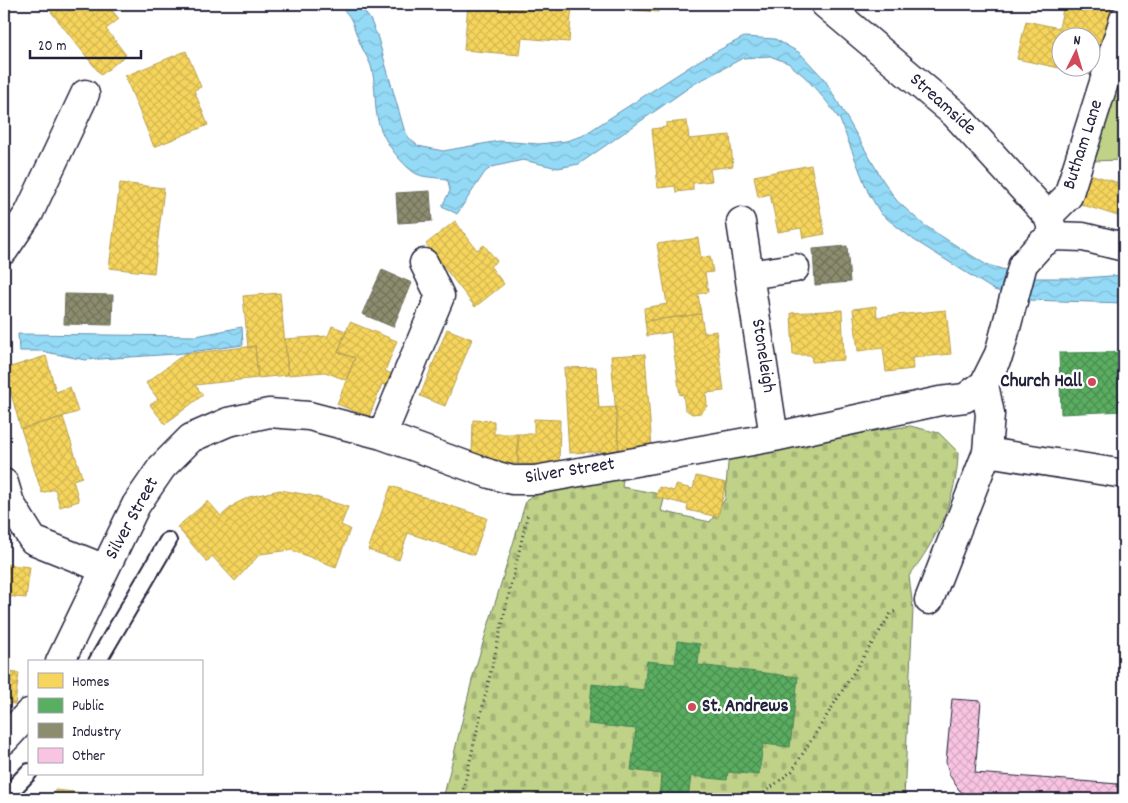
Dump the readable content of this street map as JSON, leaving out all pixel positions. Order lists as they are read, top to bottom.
{
  "streets": {
    "street": [
      "Streamside",
      "Butham Lane",
      "Stoneleigh",
      "Silver Street"
    ]
  },
  "crossings": [
    ["Streamside", "Butham Lane"],
    ["Streamside", "Silver Street"],
    ["Butham Lane", "Silver Street"],
    ["Stoneleigh", "Silver Street"]
  ],
  "places": ["Church Hall", "St. Andrews"],
  "legend": [
    "Homes",
    "Public",
    "Industry",
    "Other"
  ],
  "scale_bar": "20 m",
  "north": "top"
}
